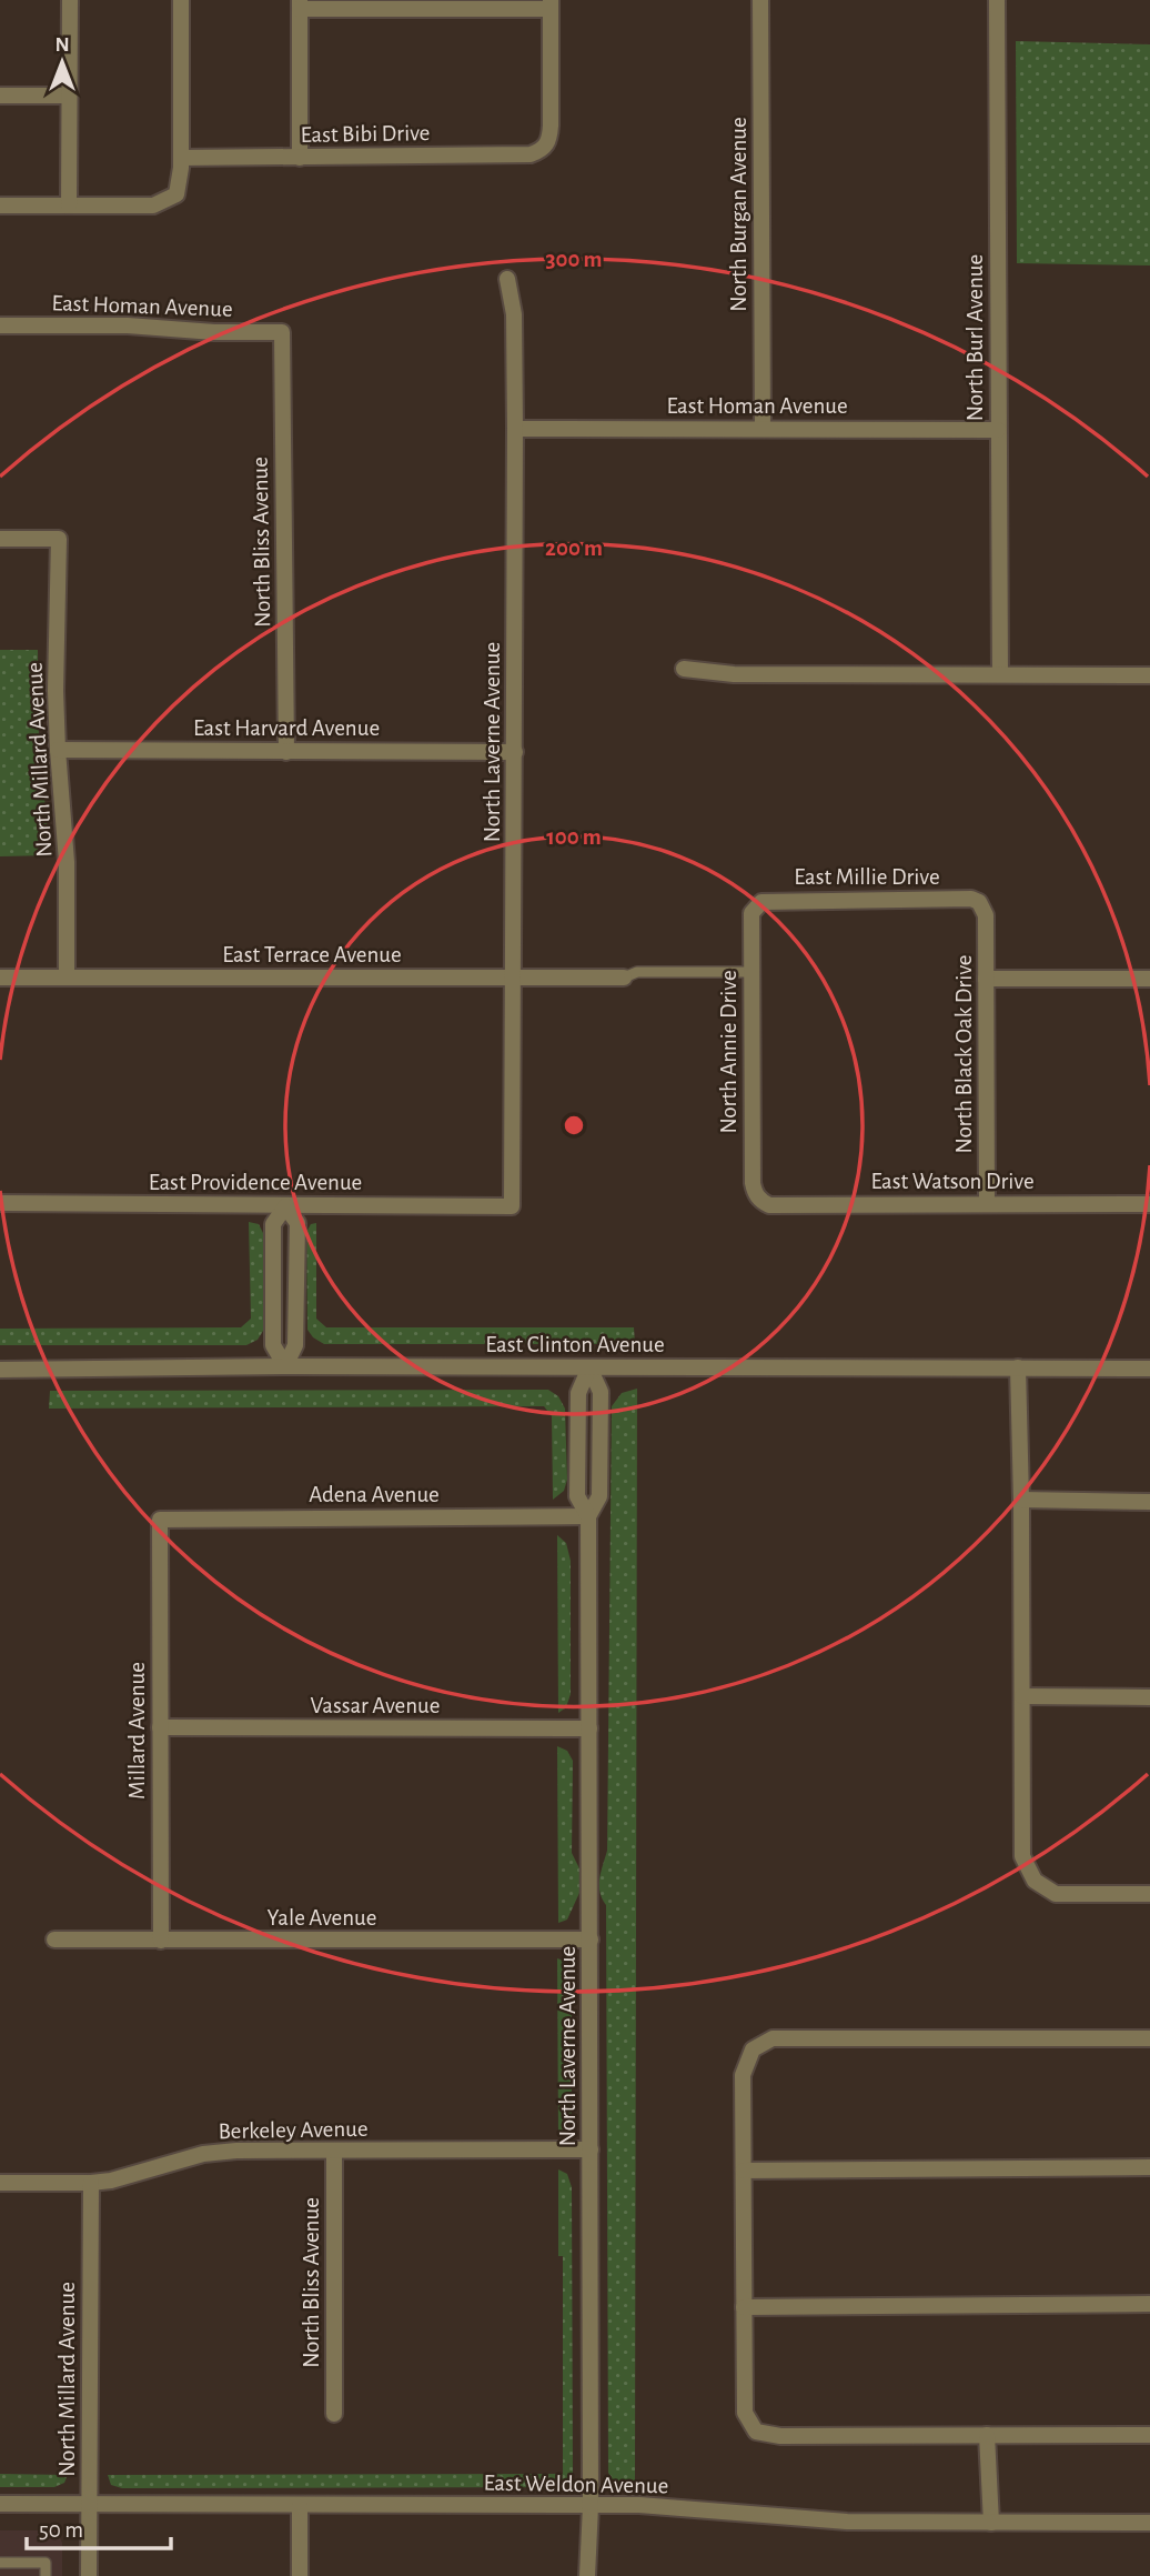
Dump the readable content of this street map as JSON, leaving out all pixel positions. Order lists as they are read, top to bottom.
{
  "streets": {
    "street": [
      "East Bibi Drive",
      "North Burgan Avenue",
      "East Homan Avenue",
      "North Burl Avenue",
      "North Bliss Avenue",
      "East Harvard Avenue",
      "North Laverne Avenue",
      "North Millard Avenue",
      "East Millie Drive",
      "East Terrace Avenue",
      "North Annie Drive",
      "North Black Oak Drive",
      "East Watson Drive",
      "East Providence Avenue",
      "East Clinton Avenue",
      "Adena Avenue",
      "Vassar Avenue",
      "Millard Avenue",
      "Yale Avenue",
      "Berkeley Avenue",
      "East Weldon Avenue"
    ]
  },
  "crossings": [
    ["North Burgan Avenue", "East Homan Avenue"],
    ["East Homan Avenue", "North Burl Avenue"],
    ["East Homan Avenue", "North Bliss Avenue"],
    ["East Homan Avenue", "North Laverne Avenue"],
    ["North Bliss Avenue", "East Harvard Avenue"],
    ["North Bliss Avenue", "Berkeley Avenue"],
    ["East Harvard Avenue", "North Laverne Avenue"],
    ["East Harvard Avenue", "North Millard Avenue"],
    ["North Laverne Avenue", "East Terrace Avenue"],
    ["North Laverne Avenue", "East Providence Avenue"],
    ["North Laverne Avenue", "Adena Avenue"],
    ["North Laverne Avenue", "Vassar Avenue"],
    ["North Laverne Avenue", "Yale Avenue"],
    ["North Laverne Avenue", "Berkeley Avenue"],
    ["North Laverne Avenue", "East Weldon Avenue"],
    ["North Millard Avenue", "East Terrace Avenue"],
    ["North Millard Avenue", "Berkeley Avenue"],
    ["North Millard Avenue", "East Weldon Avenue"],
    ["East Millie Drive", "North Annie Drive"],
    ["East Millie Drive", "North Black Oak Drive"],
    ["North Annie Drive", "East Watson Drive"],
    ["North Black Oak Drive", "East Watson Drive"],
    ["Adena Avenue", "Millard Avenue"],
    ["Vassar Avenue", "Millard Avenue"],
    ["Millard Avenue", "Yale Avenue"]
  ],
  "scale_bar": "50 m",
  "north": "top",
  "rings": ["300 m", "200 m", "100 m"]
}
